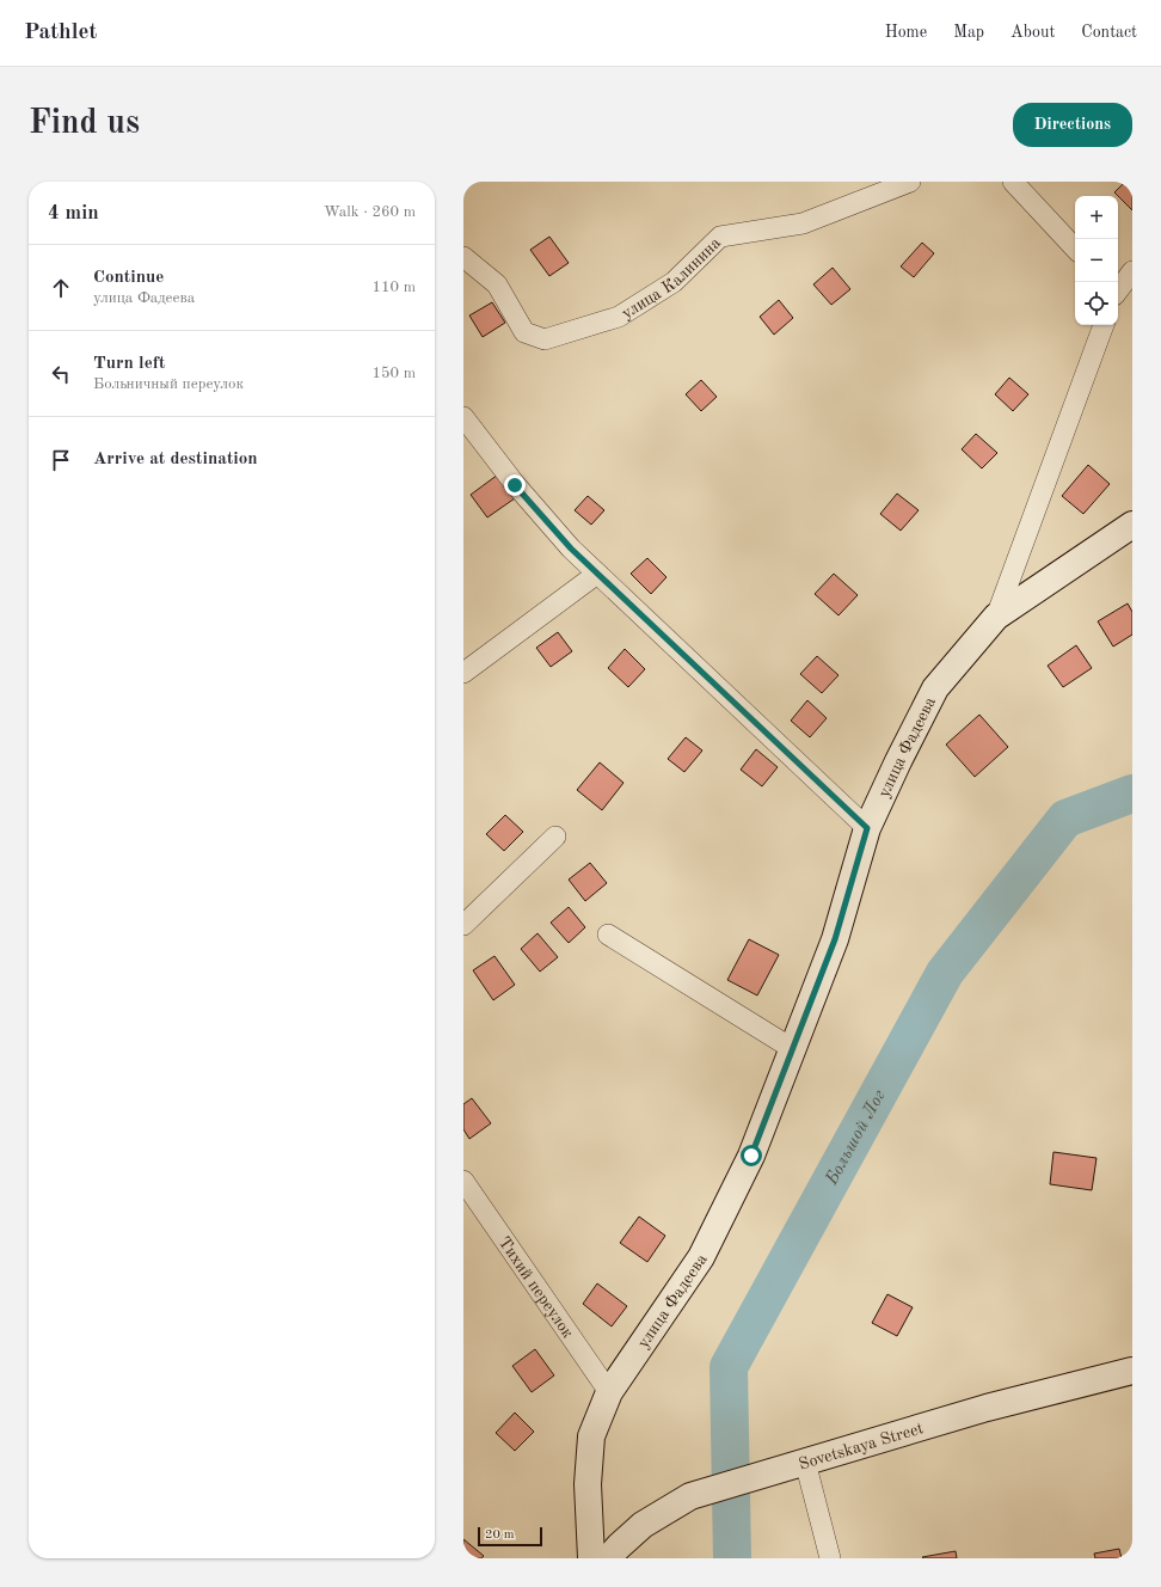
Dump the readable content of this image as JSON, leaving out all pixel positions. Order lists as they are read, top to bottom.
{
  "streets": {
    "street": [
      "улица Калинина",
      "улица Фадеева",
      "Тихий переулок",
      "Sovetskaya Street"
    ]
  },
  "crossings": [
    ["улица Фадеева", "Тихий переулок"]
  ],
  "water": ["Большой Лог"],
  "scale_bar": "20 m",
  "page": {
    "header": "Pathlet",
    "nav": [
      "Home",
      "Map",
      "About",
      "Contact"
    ],
    "buttons": "Directions",
    "title": "Find us",
    "heading": ["4 min", "Walk · 260 m"],
    "map_buttons": ["+", "−"],
    "list": [
      ["Continue", "улица Фадеева", "110 m"],
      ["Turn left", "Больничный переулок", "150 m"],
      "Arrive at destination"
    ],
    "scale": "20 m"
  }
}
